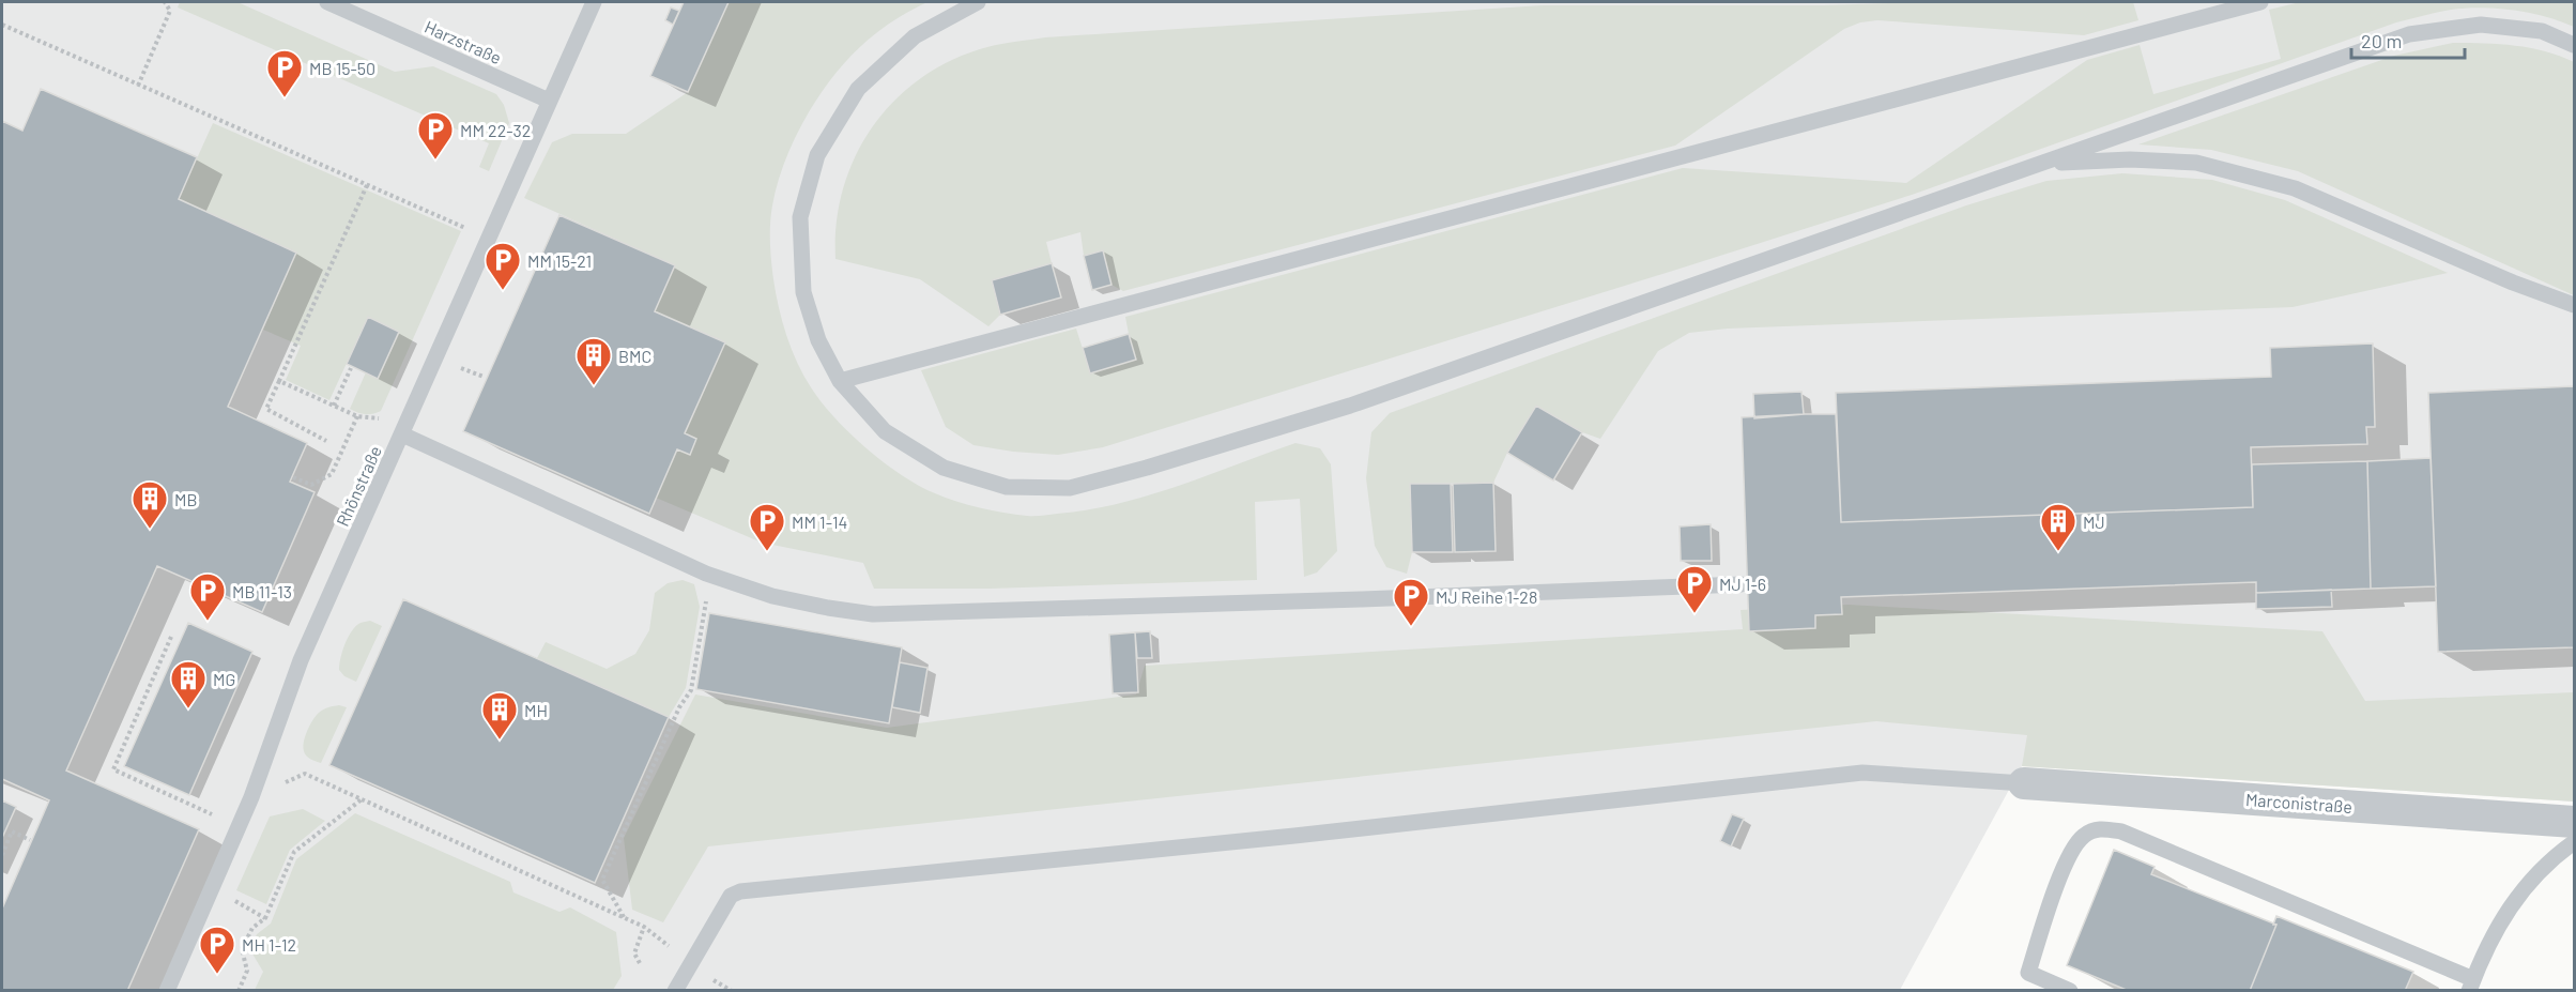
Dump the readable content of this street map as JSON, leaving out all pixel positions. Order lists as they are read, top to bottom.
{
  "streets": {
    "street": ["Marconistraße"],
    "lane": ["Harzstraße", "Rhönstraße"]
  },
  "crossings": [
    ["Harzstraße", "Rhönstraße"]
  ],
  "places": {
    "parking": [
      "MB 15-50",
      "MM 22-32",
      "MM 15-21",
      "MM 1-14",
      "MJ 1-6",
      "MB 11-13",
      "MJ Reihe 1-28",
      "MH 1-12"
    ],
    "building": [
      "BMC",
      "MB",
      "MJ",
      "MG",
      "MH"
    ]
  },
  "scale_bar": "20 m"
}
